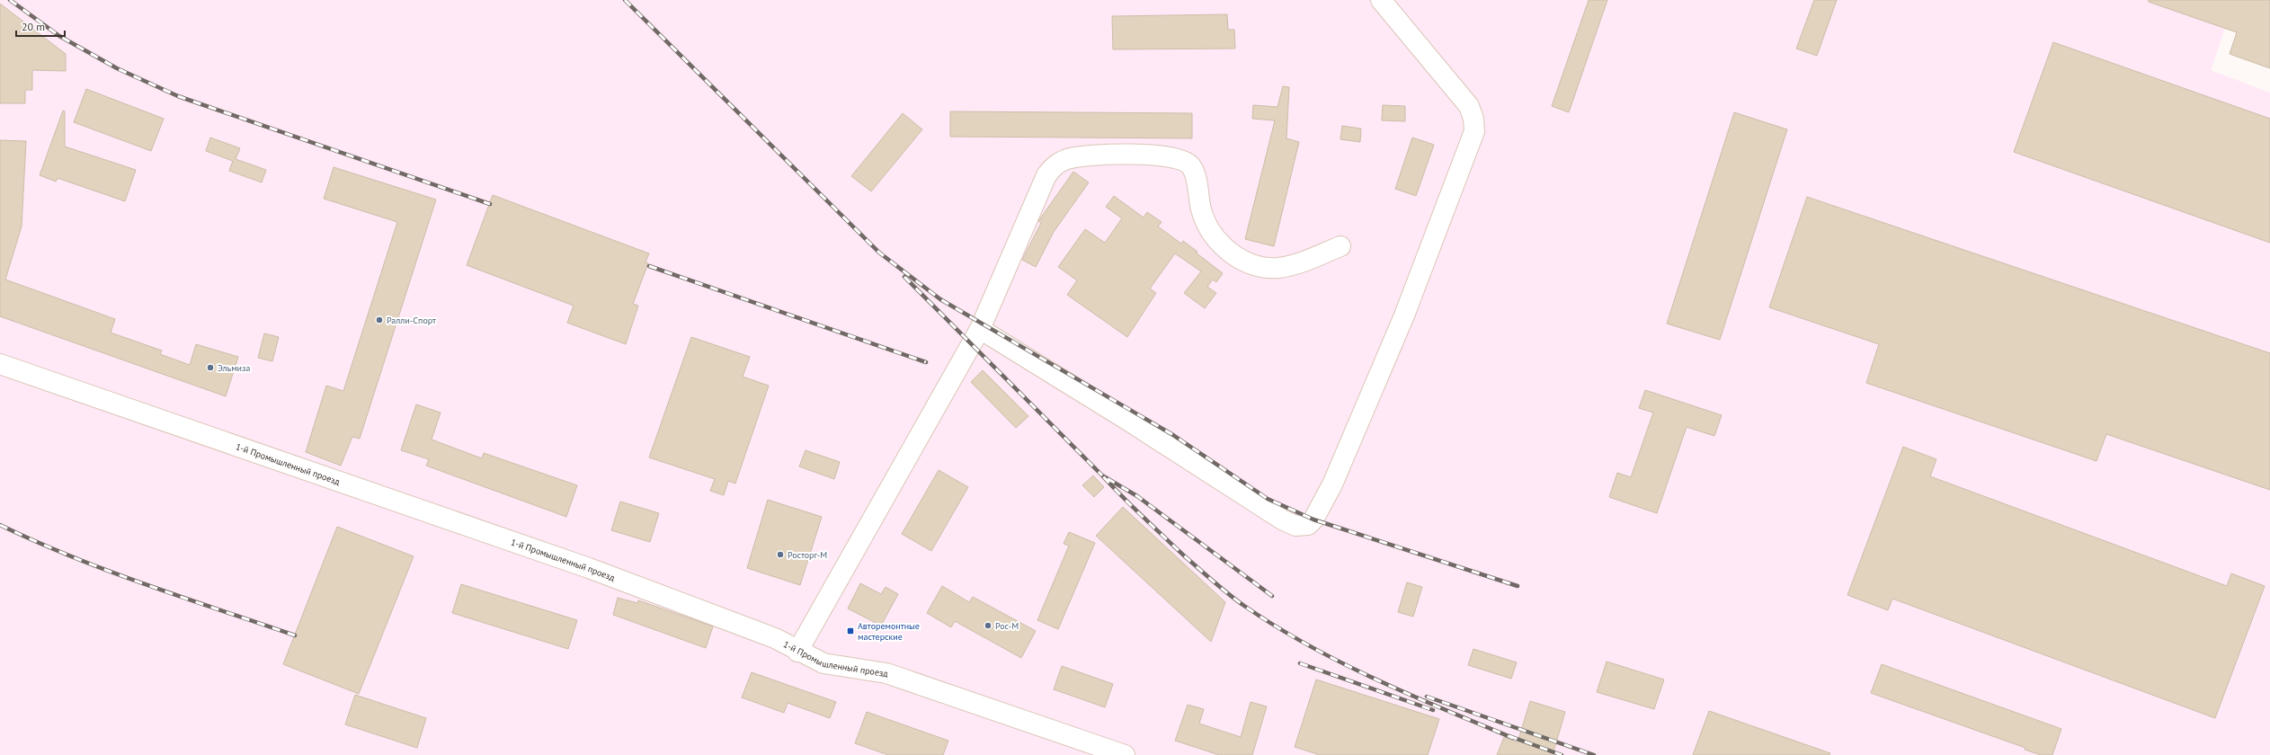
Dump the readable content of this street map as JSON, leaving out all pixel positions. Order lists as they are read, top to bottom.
{
  "streets": {
    "street": ["1-й Промышленный проезд"]
  },
  "places": {
    "other": [
      "Ралли-Спорт",
      "Эльмиза",
      "Росторг-М",
      "Рос-М"
    ],
    "transit": ["Авторемонтные мастерские"]
  },
  "scale_bar": "20 m"
}
